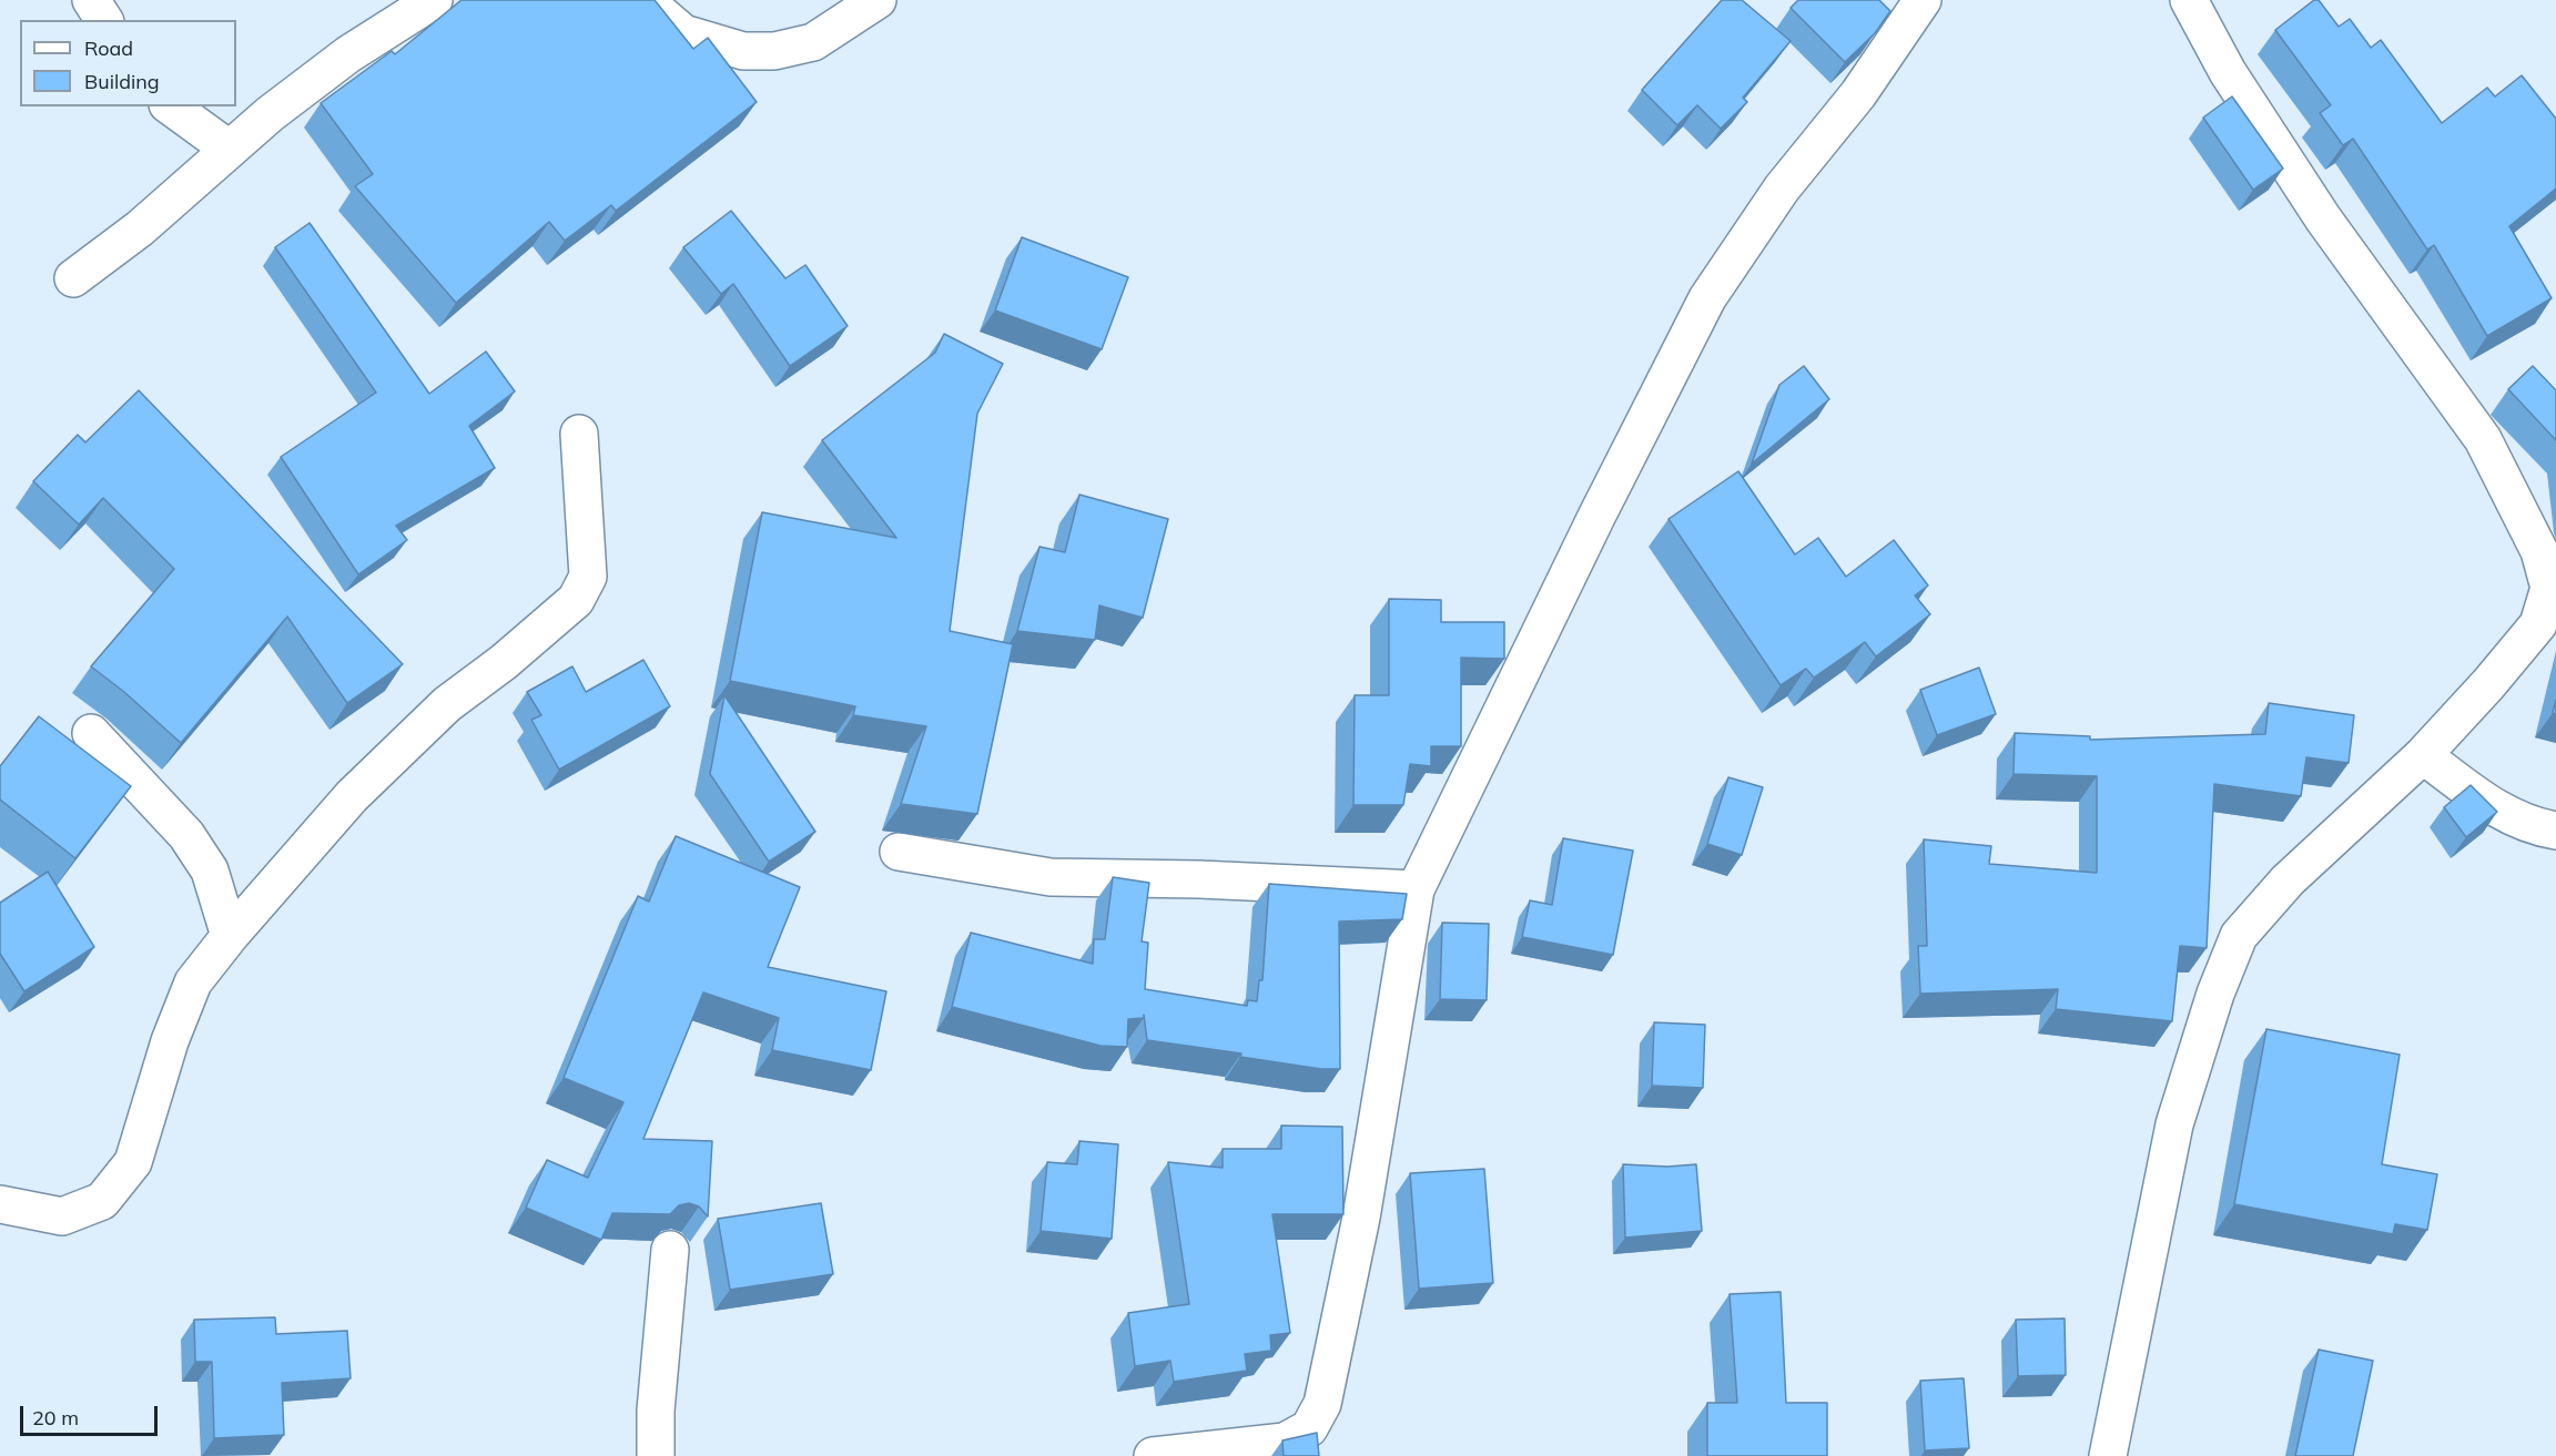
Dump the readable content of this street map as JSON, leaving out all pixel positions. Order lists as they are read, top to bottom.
{
  "legend": ["Road", "Building"],
  "scale_bar": "20 m"
}
